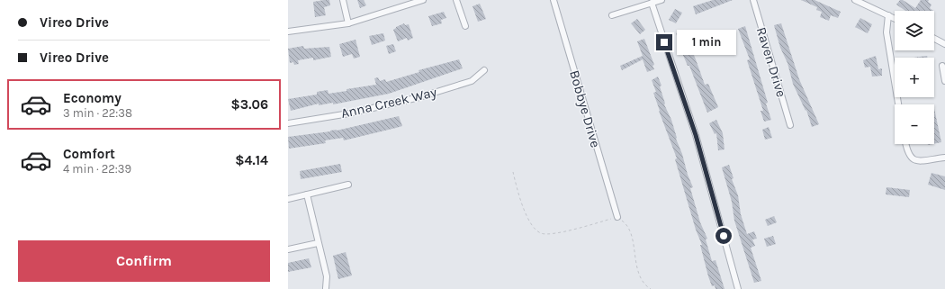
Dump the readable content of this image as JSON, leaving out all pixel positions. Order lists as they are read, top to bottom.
{
  "streets": {
    "street": ["Raven Drive", "Anna Creek Way", "Bobbye Drive"]
  },
  "page": {
    "banner": ["Vireo Drive", "Vireo Drive"],
    "map_buttons": ["+", "−"],
    "bubble": "1 min",
    "list": [
      {
        "name": "Economy",
        "note": "3 min · 22:38",
        "value": "$3.06"
      },
      {
        "name": "Comfort",
        "note": "4 min · 22:39",
        "value": "$4.14"
      }
    ],
    "buttons": "Confirm"
  }
}
